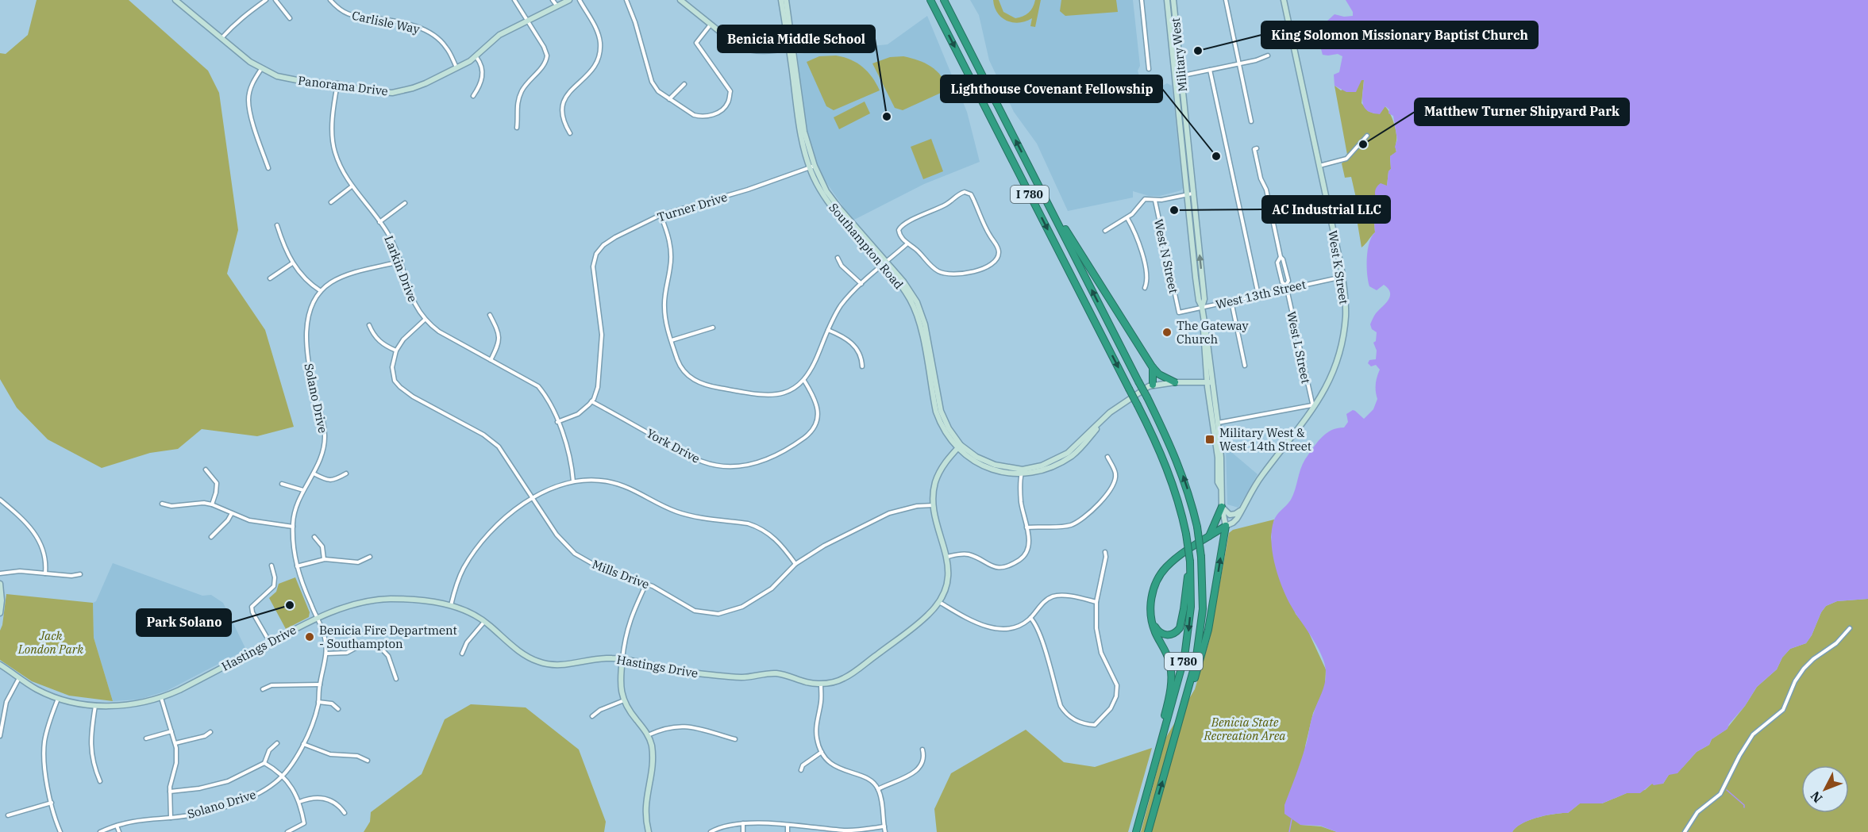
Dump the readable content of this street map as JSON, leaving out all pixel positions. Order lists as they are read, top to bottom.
{
  "streets": {
    "highway": ["I 780"],
    "street": [
      "Carlisle Way",
      "Military West",
      "Panorama Drive",
      "Turner Drive",
      "Southampton Road",
      "West N Street",
      "West K Street",
      "Larkin Drive",
      "West 13th Street",
      "West L Street",
      "Solano Drive",
      "York Drive",
      "Mills Drive",
      "Hastings Drive"
    ]
  },
  "crossings": [
    ["Carlisle Way", "Panorama Drive"],
    ["Military West", "Southampton Road"],
    ["Military West", "West K Street"],
    ["Military West", "West 13th Street"],
    ["Panorama Drive", "Larkin Drive"],
    ["Turner Drive", "Southampton Road"],
    ["Turner Drive", "York Drive"],
    ["Southampton Road", "Hastings Drive"],
    ["West N Street", "West 13th Street"],
    ["West K Street", "West 13th Street"],
    ["West K Street", "West L Street"],
    ["West 13th Street", "West L Street"],
    ["Solano Drive", "Hastings Drive"],
    ["Mills Drive", "Hastings Drive"]
  ],
  "parks": ["Jack London Park", "Benicia State Recreation Area"],
  "places": {
    "other": [
      "King Solomon Missionary Baptist Church",
      "Benicia Middle School",
      "Matthew Turner Shipyard Park",
      "Lighthouse Covenant Fellowship",
      "AC Industrial LLC",
      "The Gateway Church",
      "Park Solano",
      "Benicia Fire Department - Southampton"
    ],
    "transit": ["Military West & West 14th Street"]
  },
  "north": "bottom left"
}
